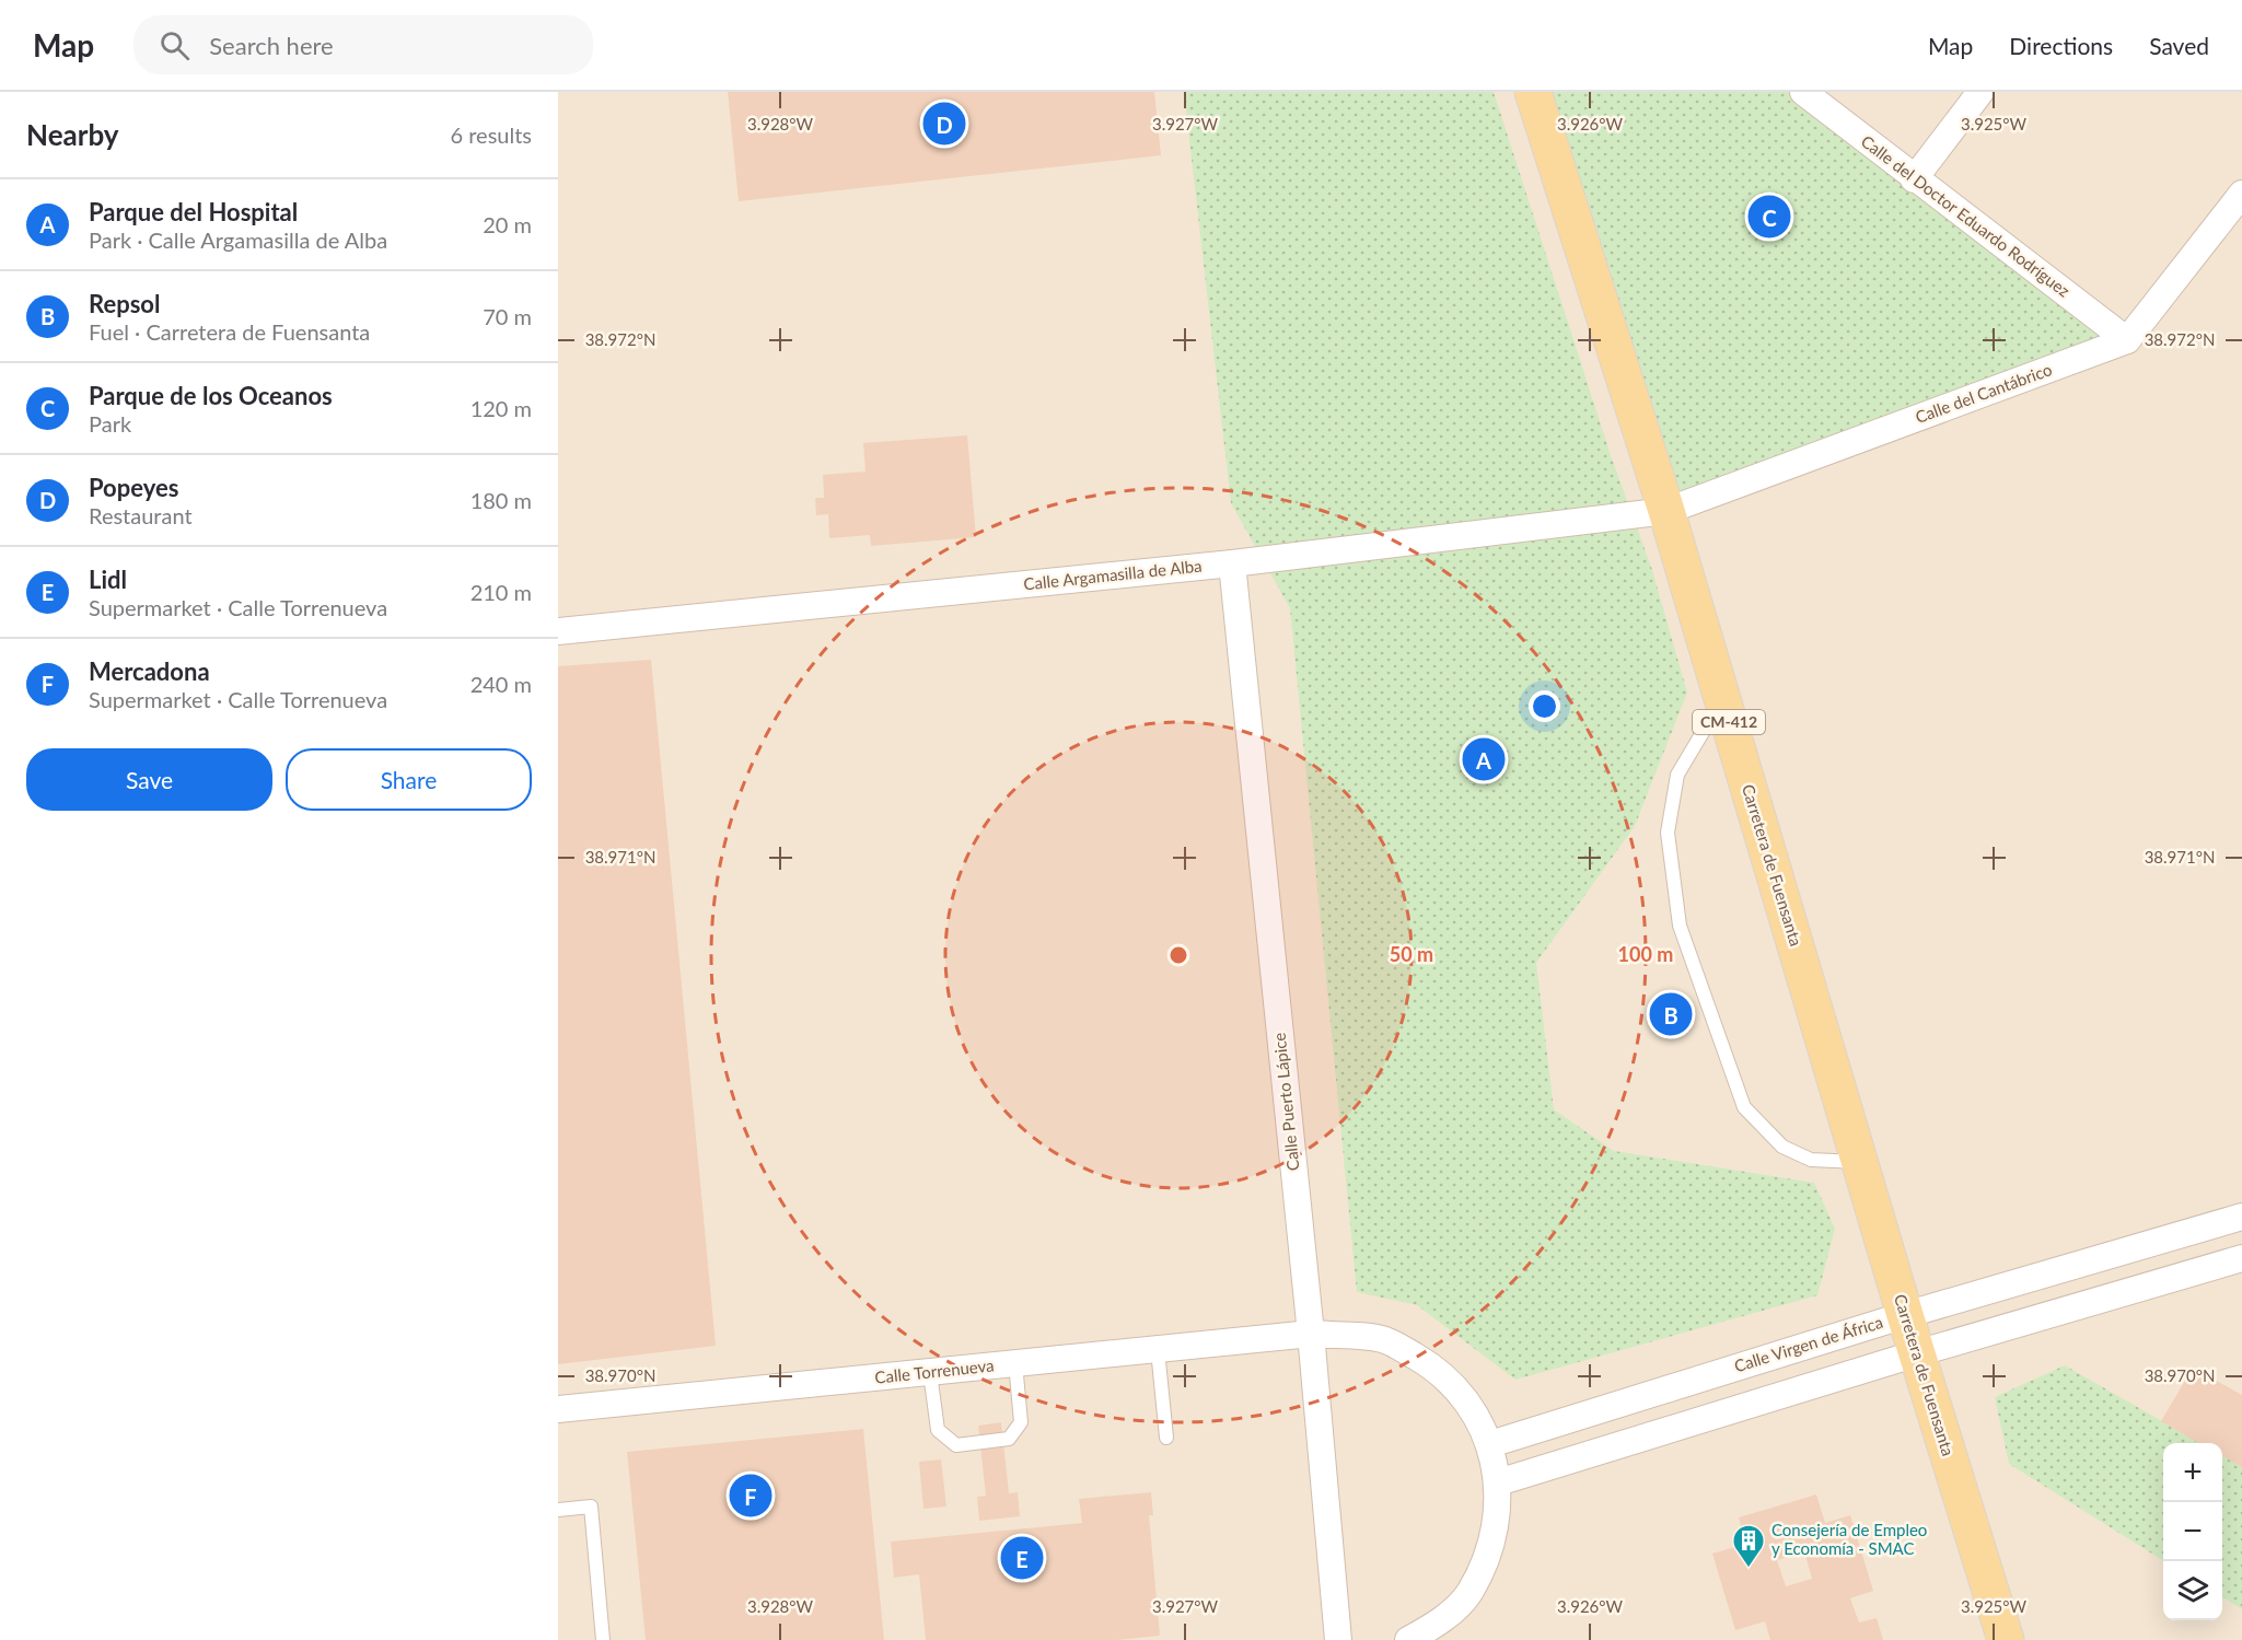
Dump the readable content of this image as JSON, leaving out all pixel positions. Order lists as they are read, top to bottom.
{
  "streets": {
    "main road": ["CM-412", "Carretera de Fuensanta"],
    "street": [
      "Calle del Doctor Eduardo Rodríguez",
      "Calle del Cantábrico",
      "Calle Argamasilla de Alba",
      "Calle Puerto Lápice",
      "Calle Virgen de África",
      "Calle Torrenueva"
    ]
  },
  "crossings": [
    ["Calle del Doctor Eduardo Rodríguez", "Calle del Cantábrico"],
    ["Calle del Cantábrico", "Calle Argamasilla de Alba"],
    ["Calle del Cantábrico", "Carretera de Fuensanta"],
    ["Calle Argamasilla de Alba", "Carretera de Fuensanta"],
    ["Calle Argamasilla de Alba", "Calle Puerto Lápice"],
    ["Carretera de Fuensanta", "Calle Virgen de África"],
    ["Calle Puerto Lápice", "Calle Torrenueva"],
    ["Calle Virgen de África", "Calle Torrenueva"]
  ],
  "places": {
    "building": ["Consejería de Empleo y Economía - SMAC"]
  },
  "page": {
    "header": "Map",
    "search": "Search here",
    "nav": ["Map", "Directions", "Saved"],
    "heading": ["Nearby", "6 results"],
    "pins": [
      "D",
      "C",
      "A",
      "B",
      "F",
      "E"
    ],
    "list": [
      {
        "mark": "A",
        "name": "Parque del Hospital",
        "note": "Park · Calle Argamasilla de Alba",
        "value": "20 m"
      },
      {
        "mark": "B",
        "name": "Repsol",
        "note": "Fuel · Carretera de Fuensanta",
        "value": "70 m"
      },
      {
        "mark": "C",
        "name": "Parque de los Oceanos",
        "note": "Park",
        "value": "120 m"
      },
      {
        "mark": "D",
        "name": "Popeyes",
        "note": "Restaurant",
        "value": "180 m"
      },
      {
        "mark": "E",
        "name": "Lidl",
        "note": "Supermarket · Calle Torrenueva",
        "value": "210 m"
      },
      {
        "mark": "F",
        "name": "Mercadona",
        "note": "Supermarket · Calle Torrenueva",
        "value": "240 m"
      }
    ],
    "buttons": ["Save", "Share"],
    "map_buttons": ["+", "−"]
  },
  "coordinates": [
    "3.928°W",
    "3.927°W",
    "3.926°W",
    "3.925°W",
    "38.972°N",
    "38.971°N",
    "38.970°N"
  ],
  "rings": ["50 m", "100 m"]
}
